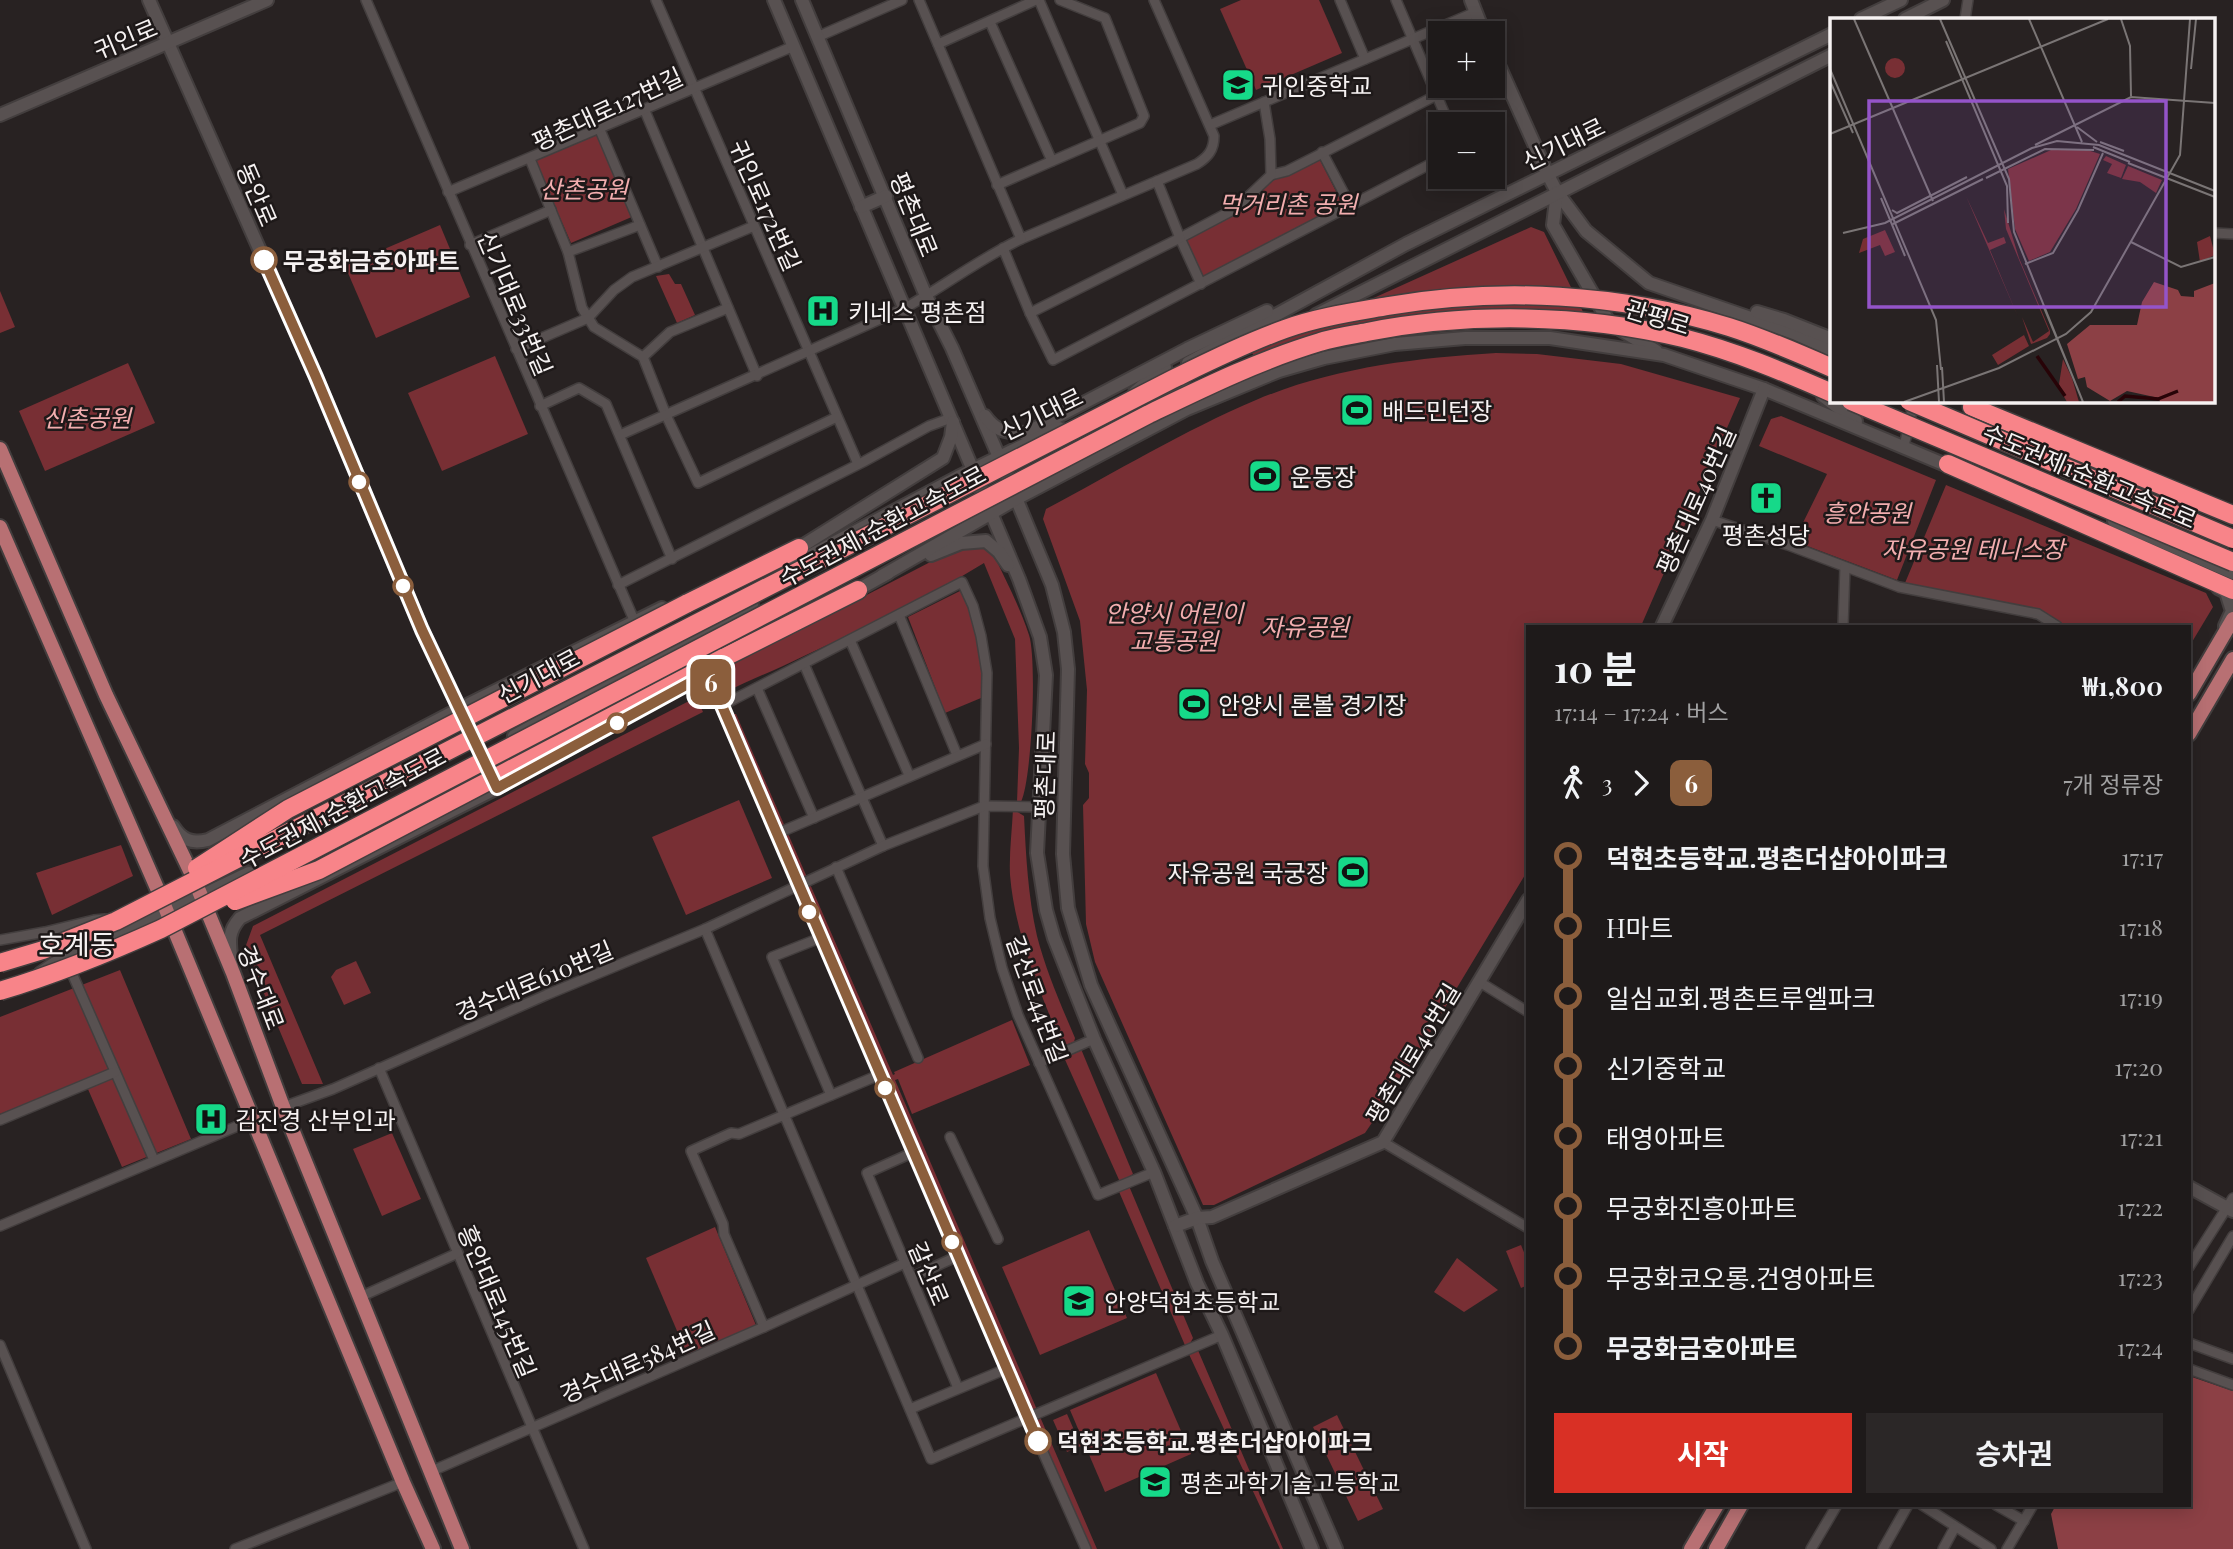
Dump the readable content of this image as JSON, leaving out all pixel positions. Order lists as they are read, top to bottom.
{
  "streets": {
    "highway": ["수도권제1순환고속도로"],
    "main road": ["경수대로"],
    "street": [
      "귀인로",
      "평촌대로127번길",
      "신기대로",
      "동안로",
      "귀인로172번길",
      "평촌대로",
      "신기대로33번길",
      "관평로",
      "평촌대로40번길",
      "경수대로610번길",
      "갈산로44번길",
      "갈산로",
      "흥안대로145번길",
      "경수대로584번길"
    ]
  },
  "crossings": [
    ["귀인로", "동안로"],
    ["평촌대로127번길", "귀인로172번길"],
    ["평촌대로127번길", "평촌대로"],
    ["신기대로", "동안로"],
    ["신기대로", "평촌대로"],
    ["신기대로", "관평로"],
    ["신기대로", "수도권제1순환고속도로"],
    ["신기대로", "경수대로"],
    ["평촌대로", "평촌대로40번길"],
    ["평촌대로", "갈산로44번길"],
    ["관평로", "수도권제1순환고속도로"],
    ["경수대로610번길", "경수대로"],
    ["경수대로610번길", "갈산로44번길"],
    ["경수대로610번길", "갈산로"],
    ["경수대로610번길", "흥안대로145번길"],
    ["경수대로", "경수대로584번길"],
    ["갈산로", "경수대로584번길"],
    ["흥안대로145번길", "경수대로584번길"]
  ],
  "districts": ["호계동"],
  "parks": [
    "산촌공원",
    "먹거리촌 공원",
    "신촌공원",
    "흥안공원",
    "자유공원 테니스장",
    "안양시 어린이 교통공원",
    "자유공원"
  ],
  "places": {
    "school or university": ["귀인중학교", "안양덕현초등학교", "평촌과학기술고등학교"],
    "other": ["무궁화금호아파트", "덕현초등학교.평촌더샵아이파크"],
    "hospital": ["키네스 평촌점", "김진경 산부인과"],
    "sports": [
      "배드민턴장",
      "운동장",
      "안양시 론볼 경기장",
      "자유공원 국궁장"
    ],
    "church": ["평촌성당"]
  },
  "lines": ["bus line 6"],
  "page": {
    "on_map": "6",
    "map_buttons": ["+", "−"],
    "heading": ["10 분", "17:14 – 17:24 · 버스", "₩1,800"],
    "legs": ["3", "6", "7개 정류장"],
    "list": [
      {
        "name": "덕현초등학교.평촌더샵아이파크",
        "value": "17:17"
      },
      {
        "name": "H마트",
        "value": "17:18"
      },
      {
        "name": "일심교회.평촌트루엘파크",
        "value": "17:19"
      },
      {
        "name": "신기중학교",
        "value": "17:20"
      },
      {
        "name": "태영아파트",
        "value": "17:21"
      },
      {
        "name": "무궁화진흥아파트",
        "value": "17:22"
      },
      {
        "name": "무궁화코오롱.건영아파트",
        "value": "17:23"
      },
      {
        "name": "무궁화금호아파트",
        "value": "17:24"
      }
    ],
    "buttons": ["시작", "승차권"]
  }
}
